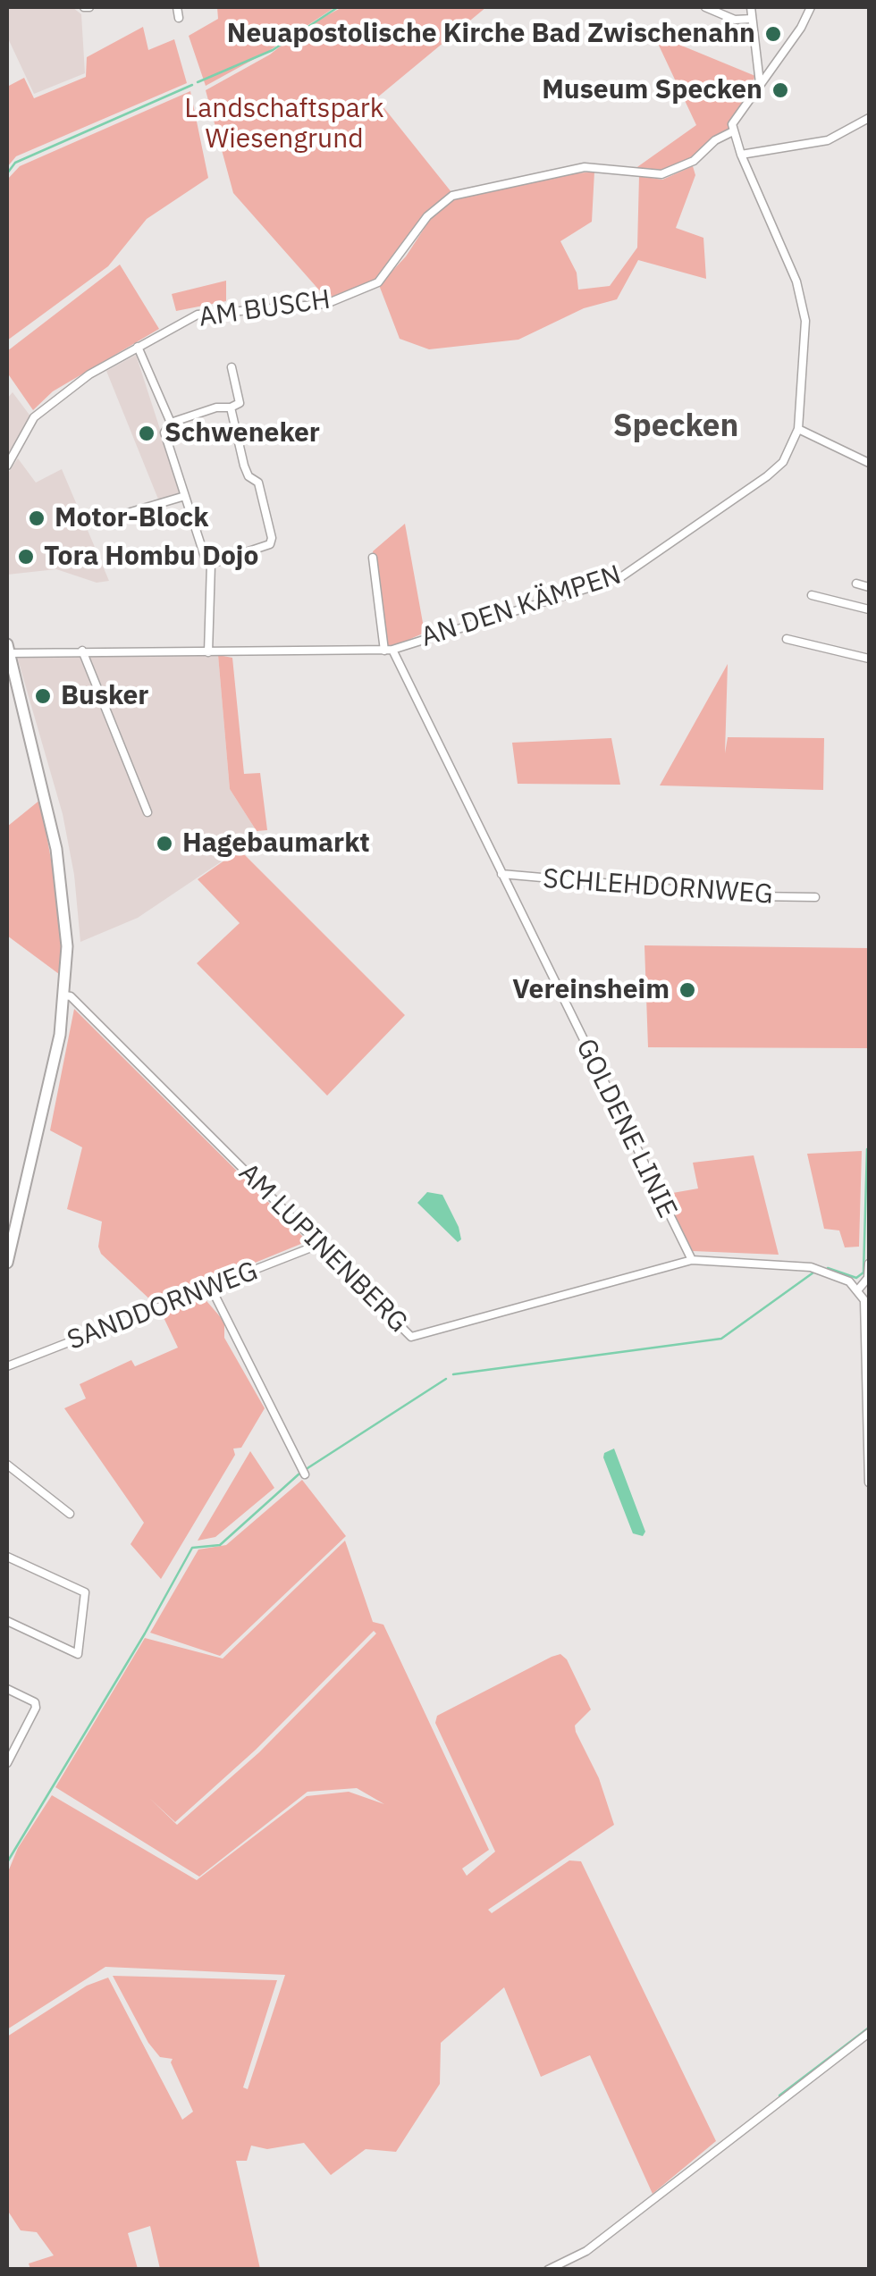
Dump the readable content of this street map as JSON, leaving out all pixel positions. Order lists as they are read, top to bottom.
{
  "streets": {
    "street": [
      "AM BUSCH",
      "AN DEN KÄMPEN",
      "SCHLEHDORNWEG",
      "GOLDENE LINIE",
      "AM LUPINENBERG",
      "SANDDORNWEG"
    ]
  },
  "crossings": [
    ["AM BUSCH", "AN DEN KÄMPEN"],
    ["AN DEN KÄMPEN", "GOLDENE LINIE"],
    ["SCHLEHDORNWEG", "GOLDENE LINIE"],
    ["GOLDENE LINIE", "AM LUPINENBERG"],
    ["AM LUPINENBERG", "SANDDORNWEG"]
  ],
  "districts": ["Specken"],
  "parks": ["Landschaftspark Wiesengrund"],
  "places": [
    "Neuapostolische Kirche Bad Zwischenahn",
    "Museum Specken",
    "Schweneker",
    "Motor-Block",
    "Tora Hombu Dojo",
    "Busker",
    "Hagebaumarkt",
    "Vereinsheim"
  ]
}
